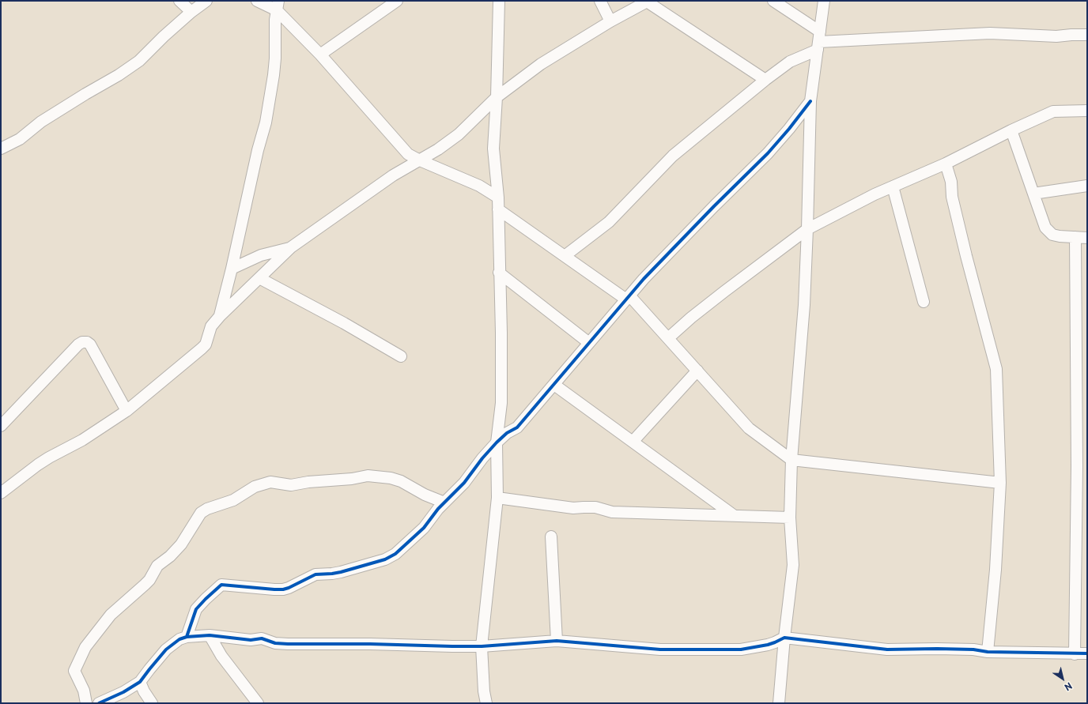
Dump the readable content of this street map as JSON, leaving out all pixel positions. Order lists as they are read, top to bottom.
{
  "north": "bottom right"
}
